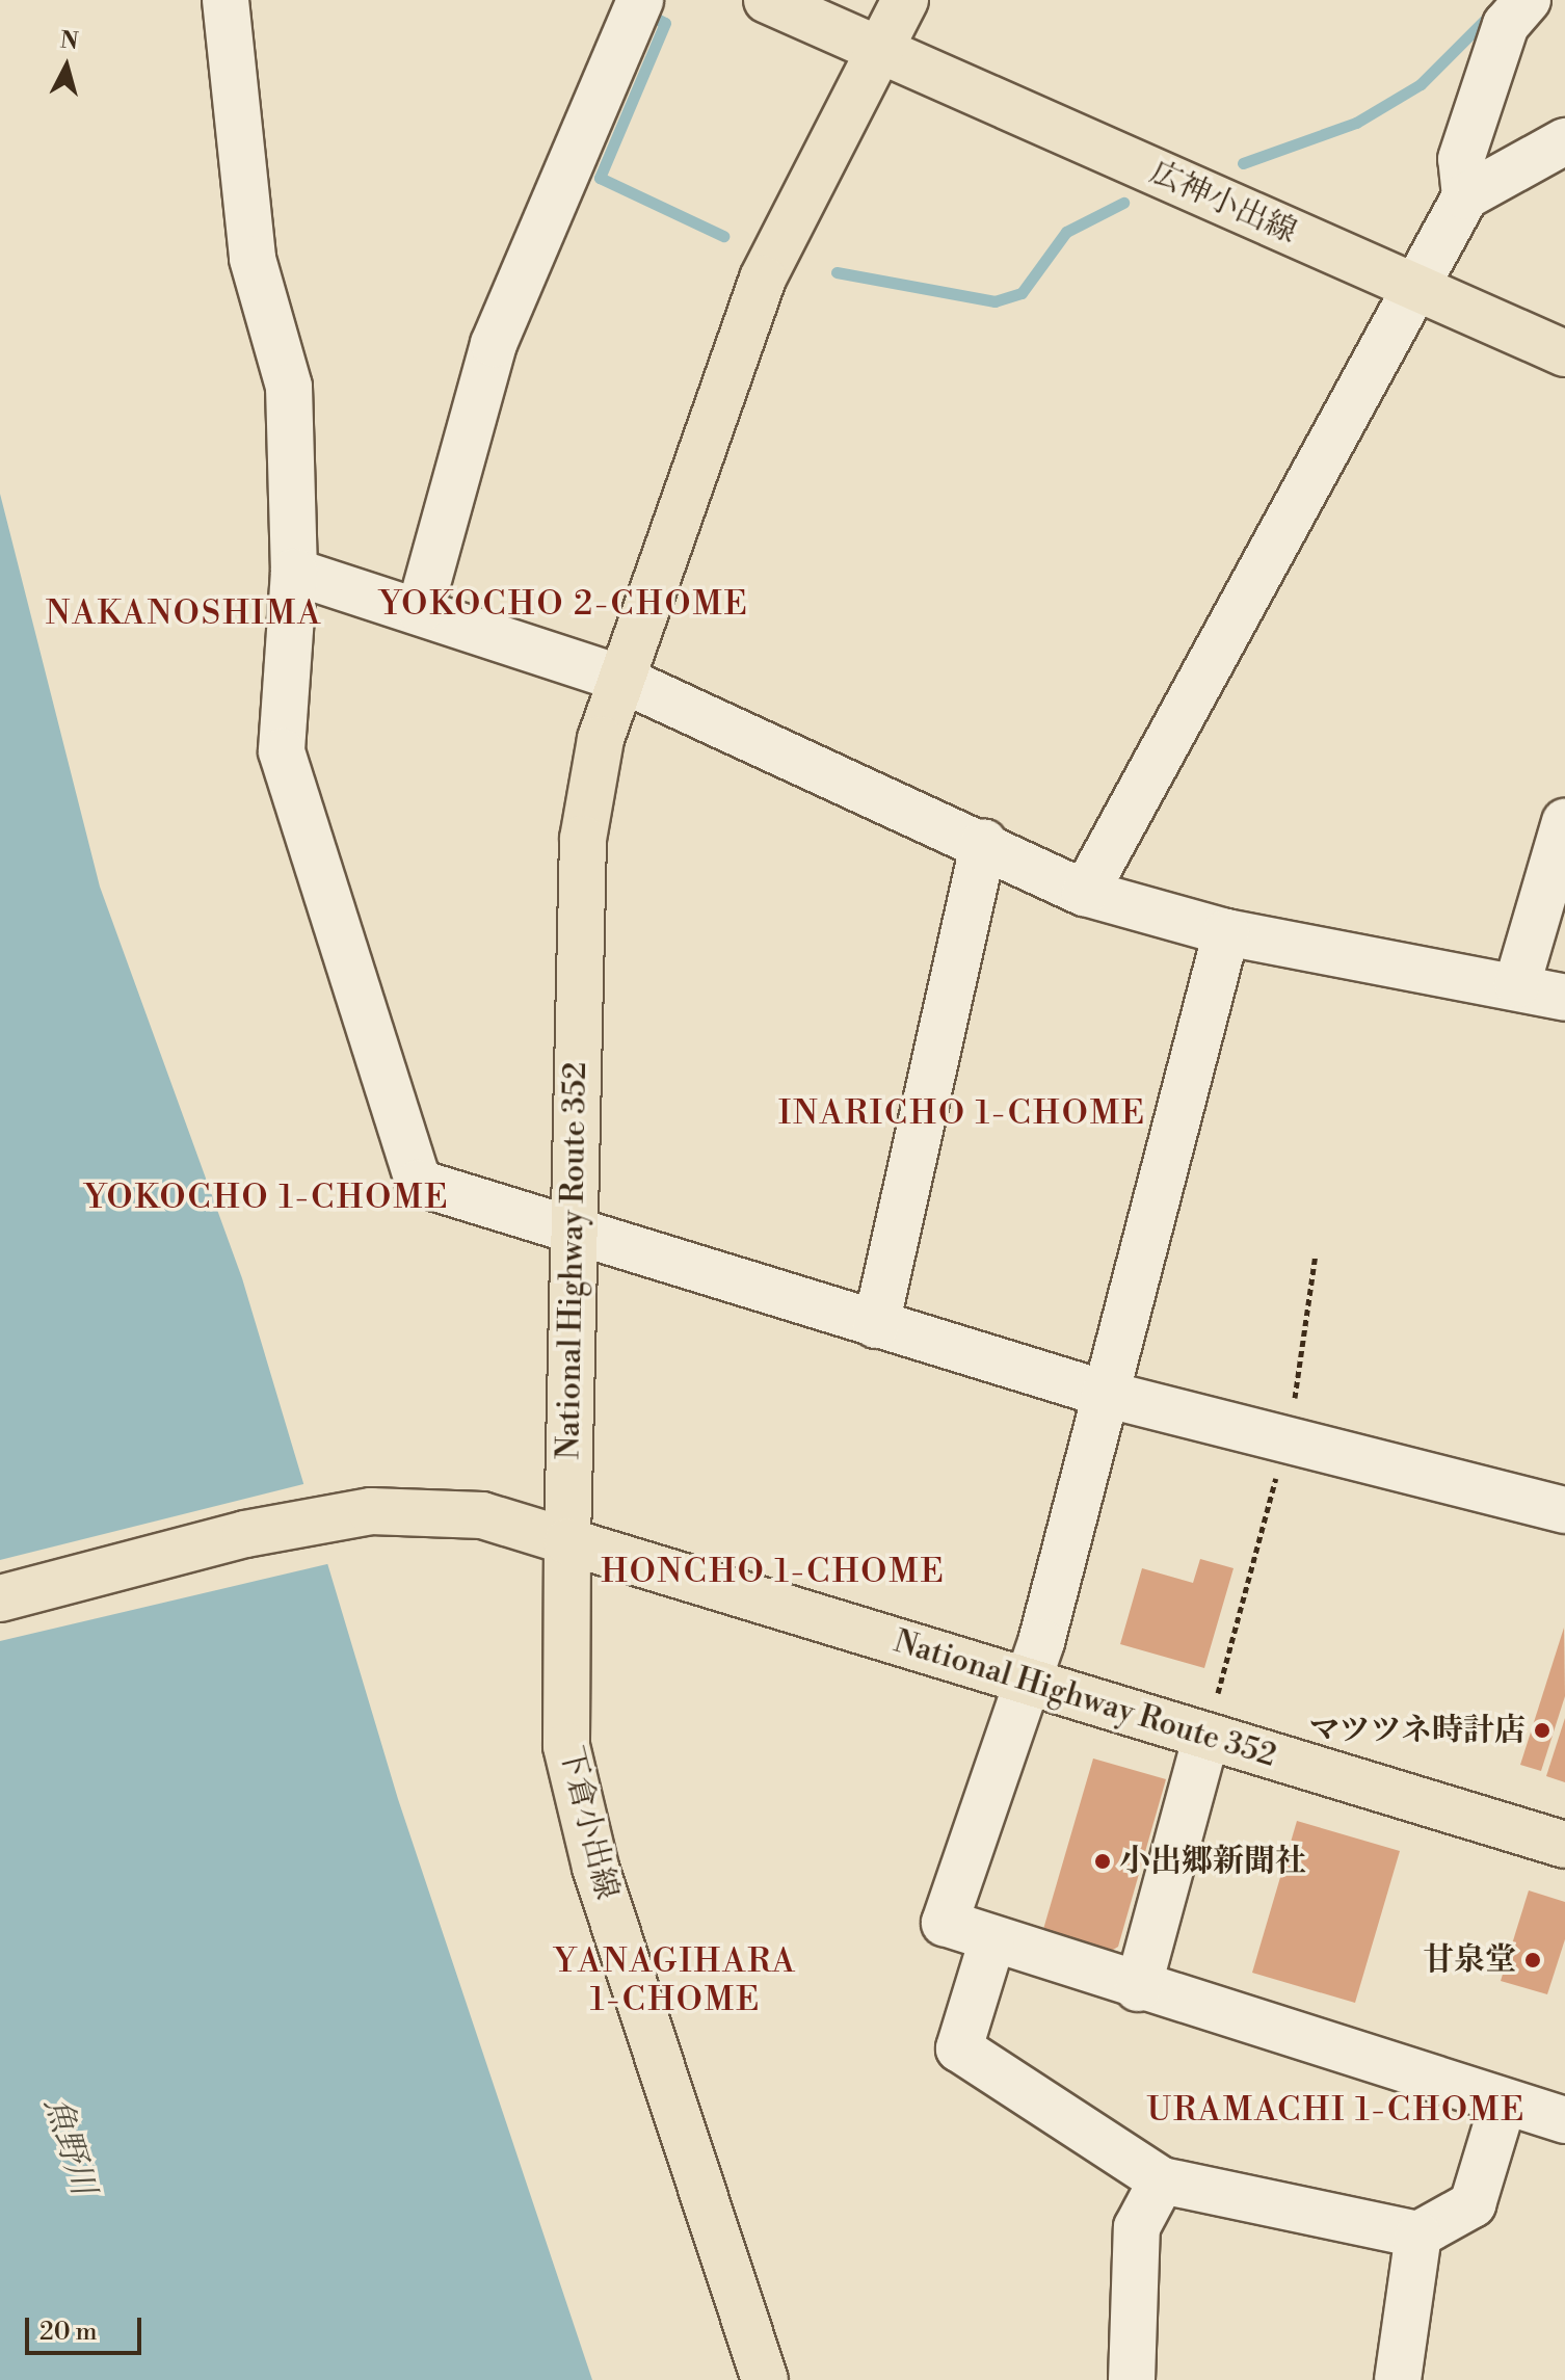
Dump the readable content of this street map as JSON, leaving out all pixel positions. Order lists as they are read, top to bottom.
{
  "streets": {
    "main road": ["広神小出線", "National Highway Route 352", "下倉小出線"]
  },
  "crossings": [
    ["広神小出線", "National Highway Route 352"],
    ["National Highway Route 352", "下倉小出線"]
  ],
  "districts": [
    "YOKOCHO 2-CHOME",
    "NAKANOSHIMA",
    "INARICHO 1-CHOME",
    "YOKOCHO 1-CHOME",
    "HONCHO 1-CHOME",
    "YANAGIHARA 1-CHOME",
    "URAMACHI 1-CHOME"
  ],
  "water": ["魚野川"],
  "places": ["マツツネ時計店", "小出郷新聞社", "甘泉堂"],
  "scale_bar": "20 m",
  "north": "top"
}
